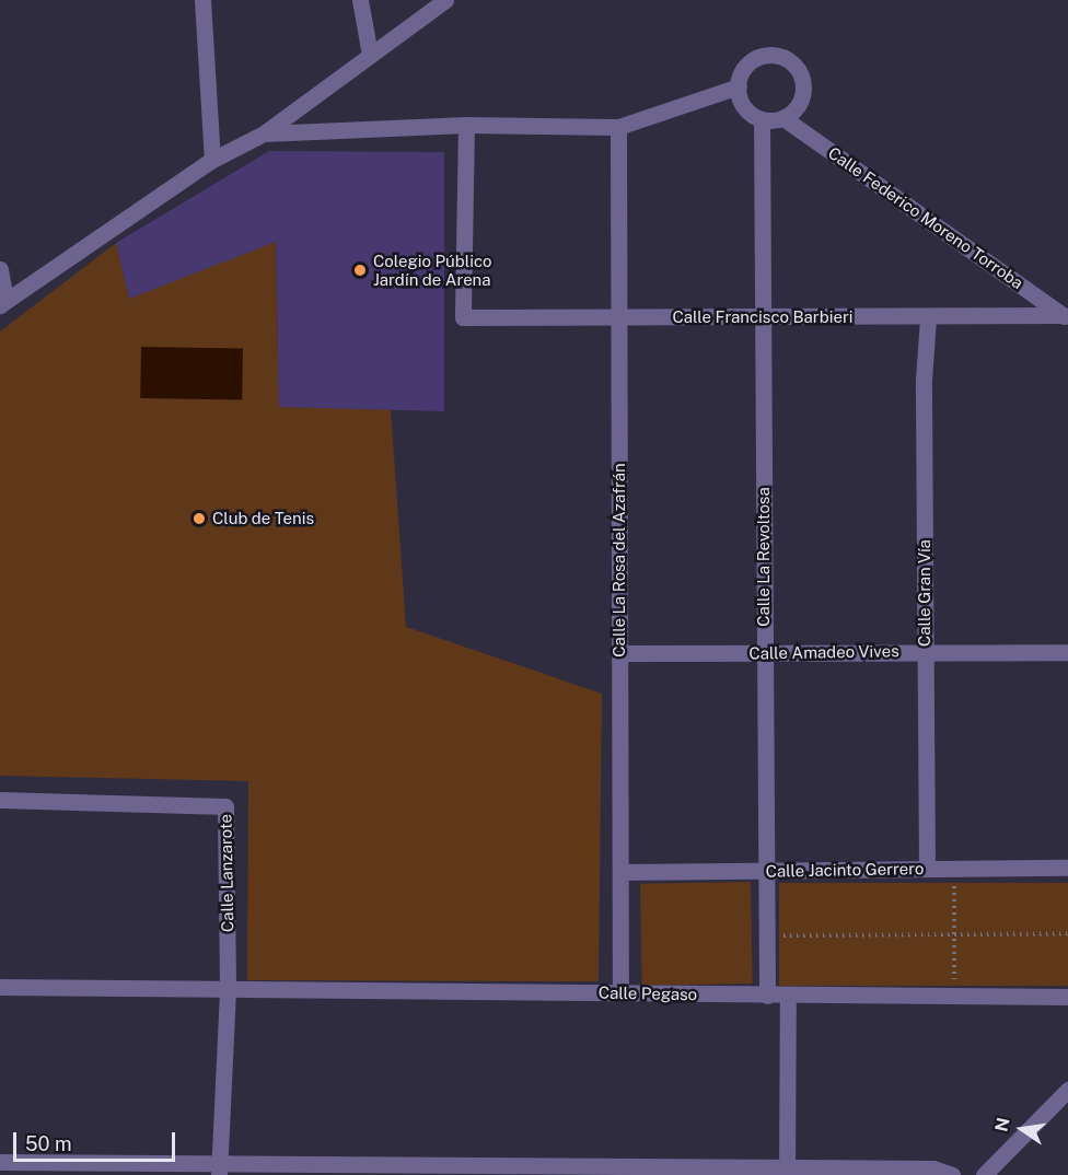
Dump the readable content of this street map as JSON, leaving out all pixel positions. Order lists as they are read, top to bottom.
{
  "streets": {
    "street": [
      "Calle Federico Moreno Torroba",
      "Calle Francisco Barbieri",
      "Calle La Revoltosa",
      "Calle La Rosa del Azafrán",
      "Calle Gran Vía",
      "Calle Amadeo Vives",
      "Calle Jacinto Gerrero",
      "Calle Lanzarote",
      "Calle Pegaso"
    ]
  },
  "crossings": [
    ["Calle Federico Moreno Torroba", "Calle Francisco Barbieri"],
    ["Calle Federico Moreno Torroba", "Calle La Revoltosa"],
    ["Calle Francisco Barbieri", "Calle La Revoltosa"],
    ["Calle Francisco Barbieri", "Calle La Rosa del Azafrán"],
    ["Calle Francisco Barbieri", "Calle Gran Vía"],
    ["Calle La Revoltosa", "Calle Amadeo Vives"],
    ["Calle La Revoltosa", "Calle Jacinto Gerrero"],
    ["Calle La Revoltosa", "Calle Pegaso"],
    ["Calle La Rosa del Azafrán", "Calle Amadeo Vives"],
    ["Calle La Rosa del Azafrán", "Calle Jacinto Gerrero"],
    ["Calle La Rosa del Azafrán", "Calle Pegaso"],
    ["Calle Gran Vía", "Calle Amadeo Vives"],
    ["Calle Gran Vía", "Calle Jacinto Gerrero"],
    ["Calle Lanzarote", "Calle Pegaso"]
  ],
  "places": ["Colegio Público Jardín de Arena", "Club de Tenis"],
  "scale_bar": "50 m",
  "north": "left"
}
